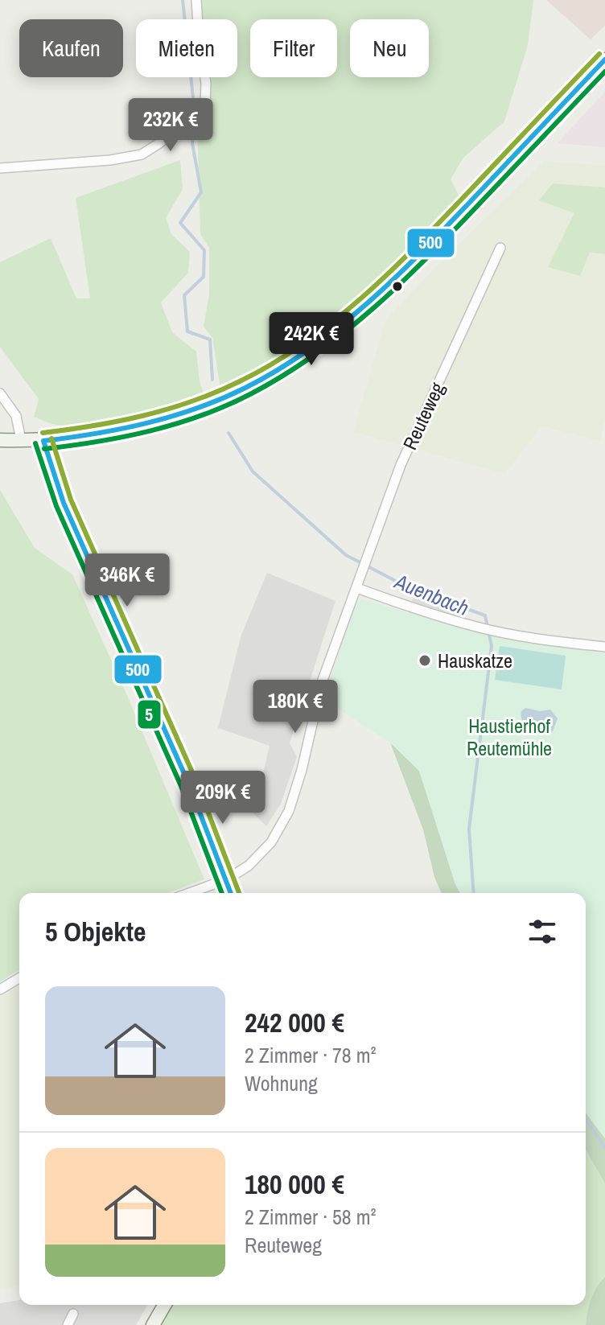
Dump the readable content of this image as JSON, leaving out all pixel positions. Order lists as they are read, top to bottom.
{
  "streets": {
    "street": ["Reuteweg"]
  },
  "water": ["Auenbach"],
  "parks": ["Haustierhof Reutemühle"],
  "places": ["Hauskatze"],
  "lines": ["transit line 500", "transit line 5"],
  "page": {
    "chip": [
      "Kaufen",
      "Mieten",
      "Filter",
      "Neu"
    ],
    "price": [
      "232K €",
      "242K €",
      "346K €",
      "180K €",
      "209K €"
    ],
    "heading": "5 Objekte",
    "list": [
      {
        "name": "242 000 €",
        "note": "2 Zimmer · 78 m² · Wohnung"
      },
      {
        "name": "180 000 €",
        "note": "2 Zimmer · 58 m² · Reuteweg"
      }
    ]
  }
}
